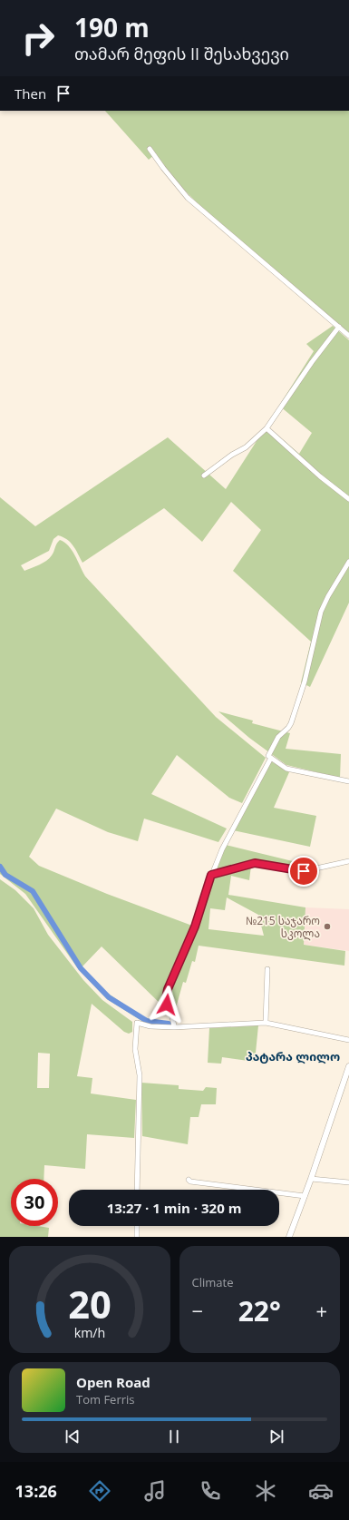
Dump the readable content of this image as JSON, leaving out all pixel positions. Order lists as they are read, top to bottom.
{
  "districts": ["პატარა ლილო"],
  "places": ["№215 საჯარო სკოლა"],
  "page": {
    "turn": ["190 m", "თამარ მეფის II შესახვევი"],
    "then": "Then",
    "limit": "30",
    "trip": "13:27 · 1 min · 320 m",
    "tile": "Climate",
    "heat": ["−", "22°", "+"],
    "song": ["Open Road", "Tom Ferris"],
    "tabs": "13:26",
    "gauge": ["20", "km/h"]
  }
}
